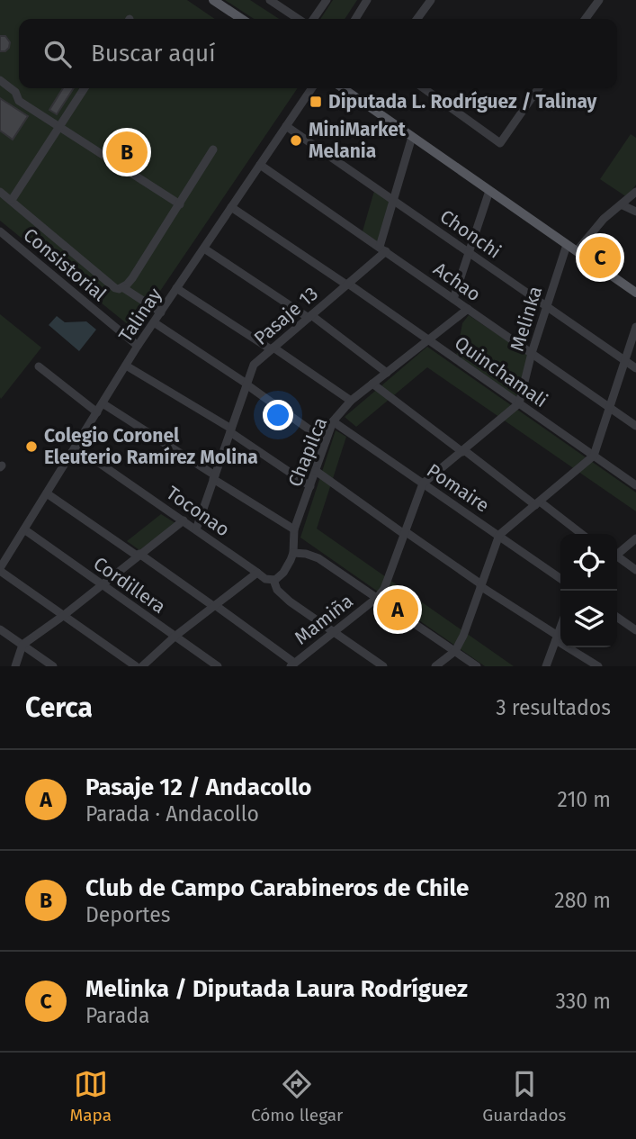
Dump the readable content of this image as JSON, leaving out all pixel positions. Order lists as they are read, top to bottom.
{
  "streets": {
    "street": [
      "Chonchi",
      "Consistorial",
      "Achao",
      "Talinay",
      "Pasaje 13",
      "Melinka",
      "Quinchamali",
      "Chapilca",
      "Pomaire",
      "Toconao",
      "Cordillera",
      "Mamiña"
    ]
  },
  "crossings": [
    ["Chonchi", "Talinay"],
    ["Chonchi", "Melinka"],
    ["Consistorial", "Talinay"],
    ["Achao", "Talinay"],
    ["Achao", "Pasaje 13"],
    ["Achao", "Melinka"],
    ["Achao", "Chapilca"],
    ["Talinay", "Quinchamali"],
    ["Talinay", "Toconao"],
    ["Talinay", "Cordillera"],
    ["Pasaje 13", "Quinchamali"],
    ["Pasaje 13", "Toconao"],
    ["Melinka", "Quinchamali"],
    ["Quinchamali", "Chapilca"],
    ["Chapilca", "Pomaire"],
    ["Toconao", "Mamiña"]
  ],
  "places": {
    "transit": ["Diputada L. Rodríguez / Talinay"],
    "other": ["MiniMarket Melania", "Colegio Coronel Eleuterio Ramírez Molina"]
  },
  "page": {
    "search": "Buscar aquí",
    "pins": ["B", "C", "A"],
    "heading": ["Cerca", "3 resultados"],
    "list": [
      {
        "mark": "A",
        "name": "Pasaje 12 / Andacollo",
        "note": "Parada · Andacollo",
        "value": "210 m"
      },
      {
        "mark": "B",
        "name": "Club de Campo Carabineros de Chile",
        "note": "Deportes",
        "value": "280 m"
      },
      {
        "mark": "C",
        "name": "Melinka / Diputada Laura Rodríguez",
        "note": "Parada",
        "value": "330 m"
      }
    ],
    "nav": ["Mapa", "Cómo llegar", "Guardados"]
  }
}
